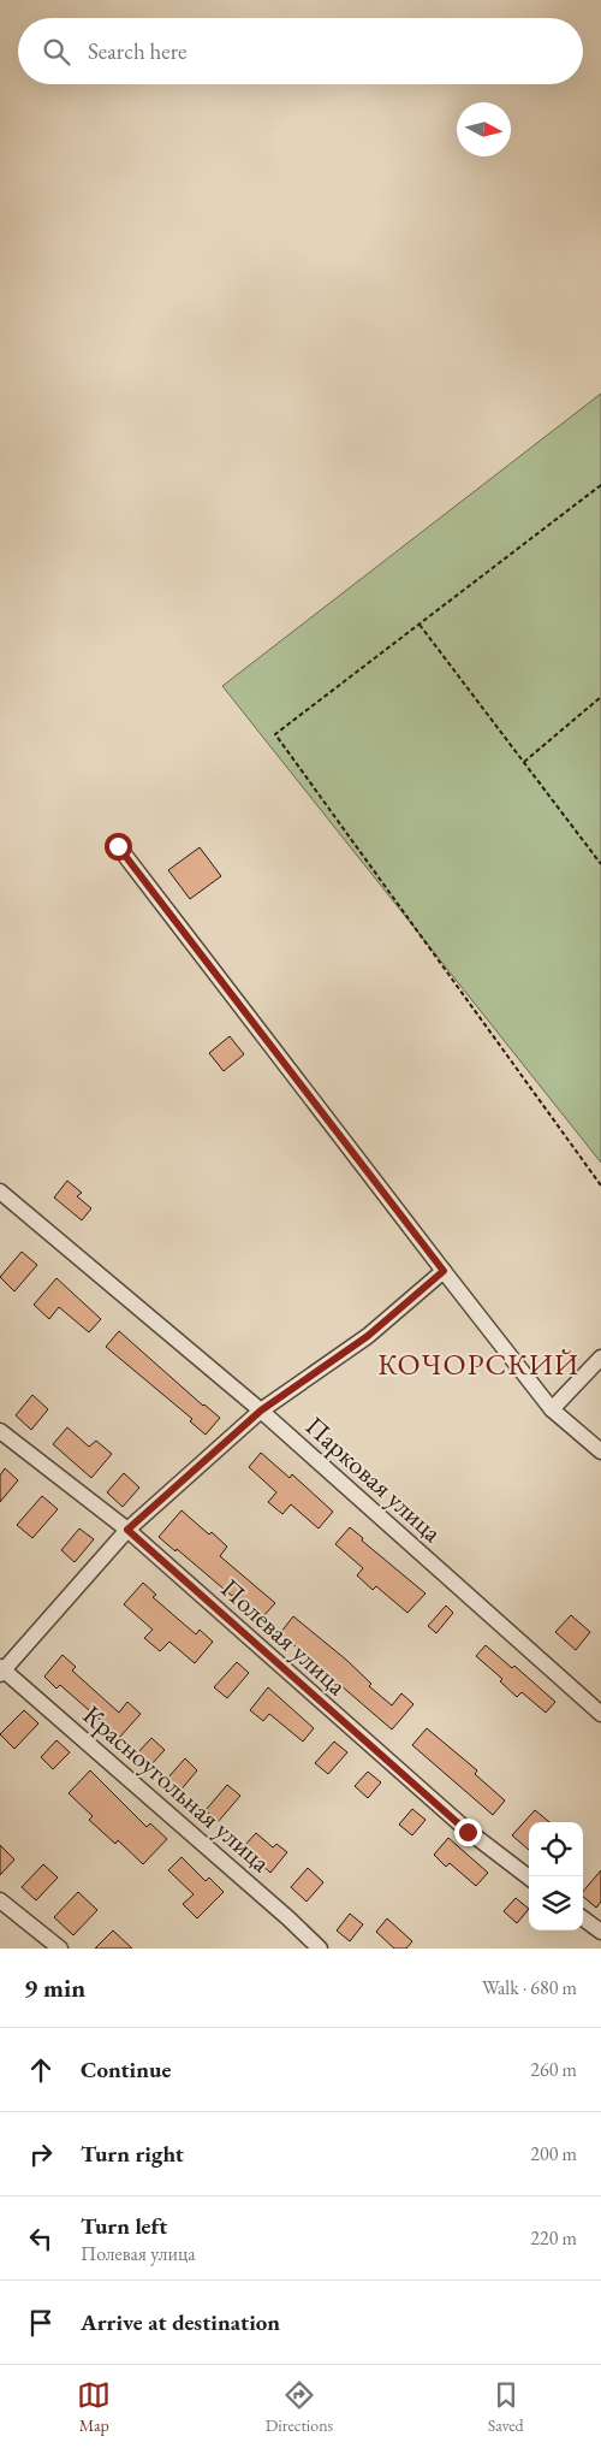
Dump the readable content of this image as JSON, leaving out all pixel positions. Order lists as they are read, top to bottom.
{
  "streets": {
    "street": ["Парковая улица", "Полевая улица", "Красноугольная улица"]
  },
  "districts": ["КОЧОРСКИЙ"],
  "north": "right",
  "page": {
    "search": "Search here",
    "heading": ["9 min", "Walk · 680 m"],
    "list": [
      ["Continue", "260 m"],
      ["Turn right", "200 m"],
      ["Turn left", "Полевая улица", "220 m"],
      "Arrive at destination"
    ],
    "nav": ["Map", "Directions", "Saved"]
  }
}
